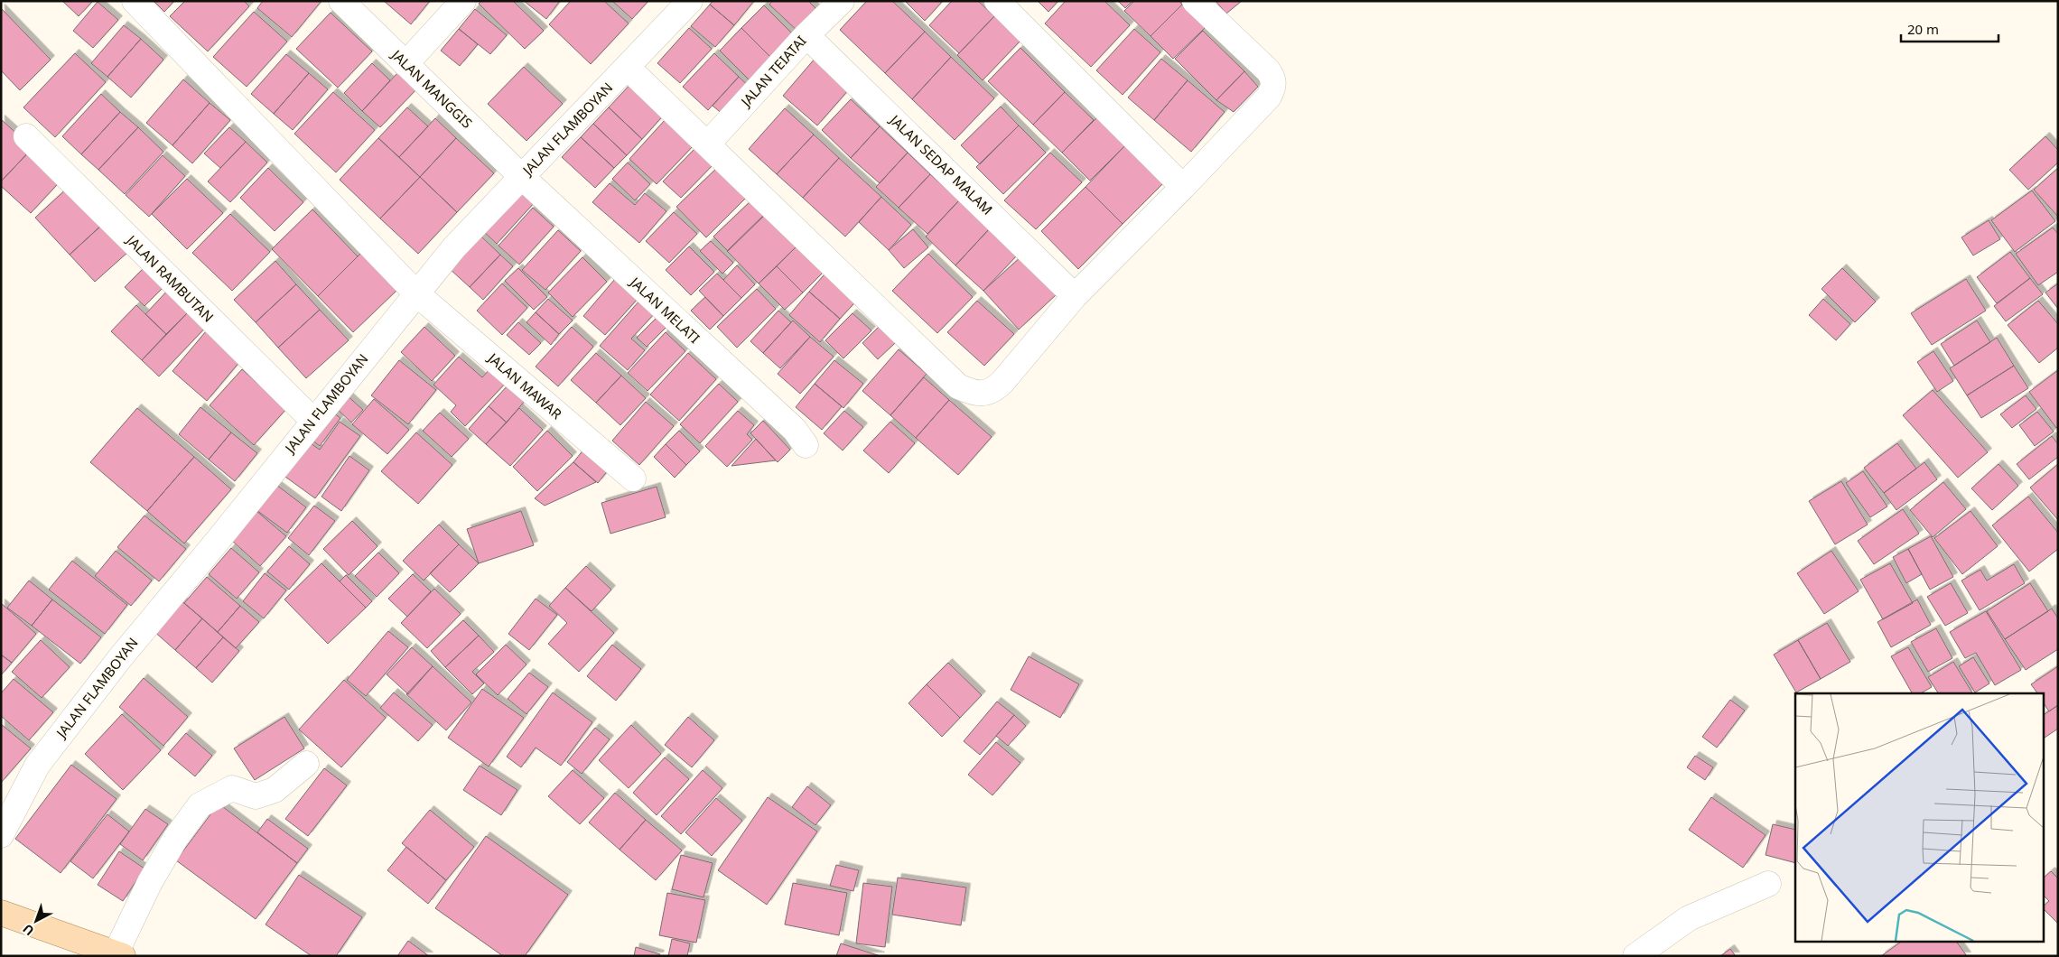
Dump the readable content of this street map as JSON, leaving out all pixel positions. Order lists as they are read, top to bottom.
{
  "streets": {
    "street": [
      "JALAN TEIATAI",
      "JALAN MANGGIS",
      "JALAN FLAMBOYAN",
      "JALAN SEDAP MALAM",
      "JALAN RAMBUTAN",
      "JALAN MELATI",
      "JALAN MAWAR"
    ]
  },
  "crossings": [
    ["JALAN TEIATAI", "JALAN SEDAP MALAM"],
    ["JALAN MANGGIS", "JALAN FLAMBOYAN"],
    ["JALAN MANGGIS", "JALAN MELATI"],
    ["JALAN FLAMBOYAN", "JALAN RAMBUTAN"],
    ["JALAN FLAMBOYAN", "JALAN MELATI"],
    ["JALAN FLAMBOYAN", "JALAN MAWAR"]
  ],
  "scale_bar": "20 m",
  "north": "bottom left"
}
